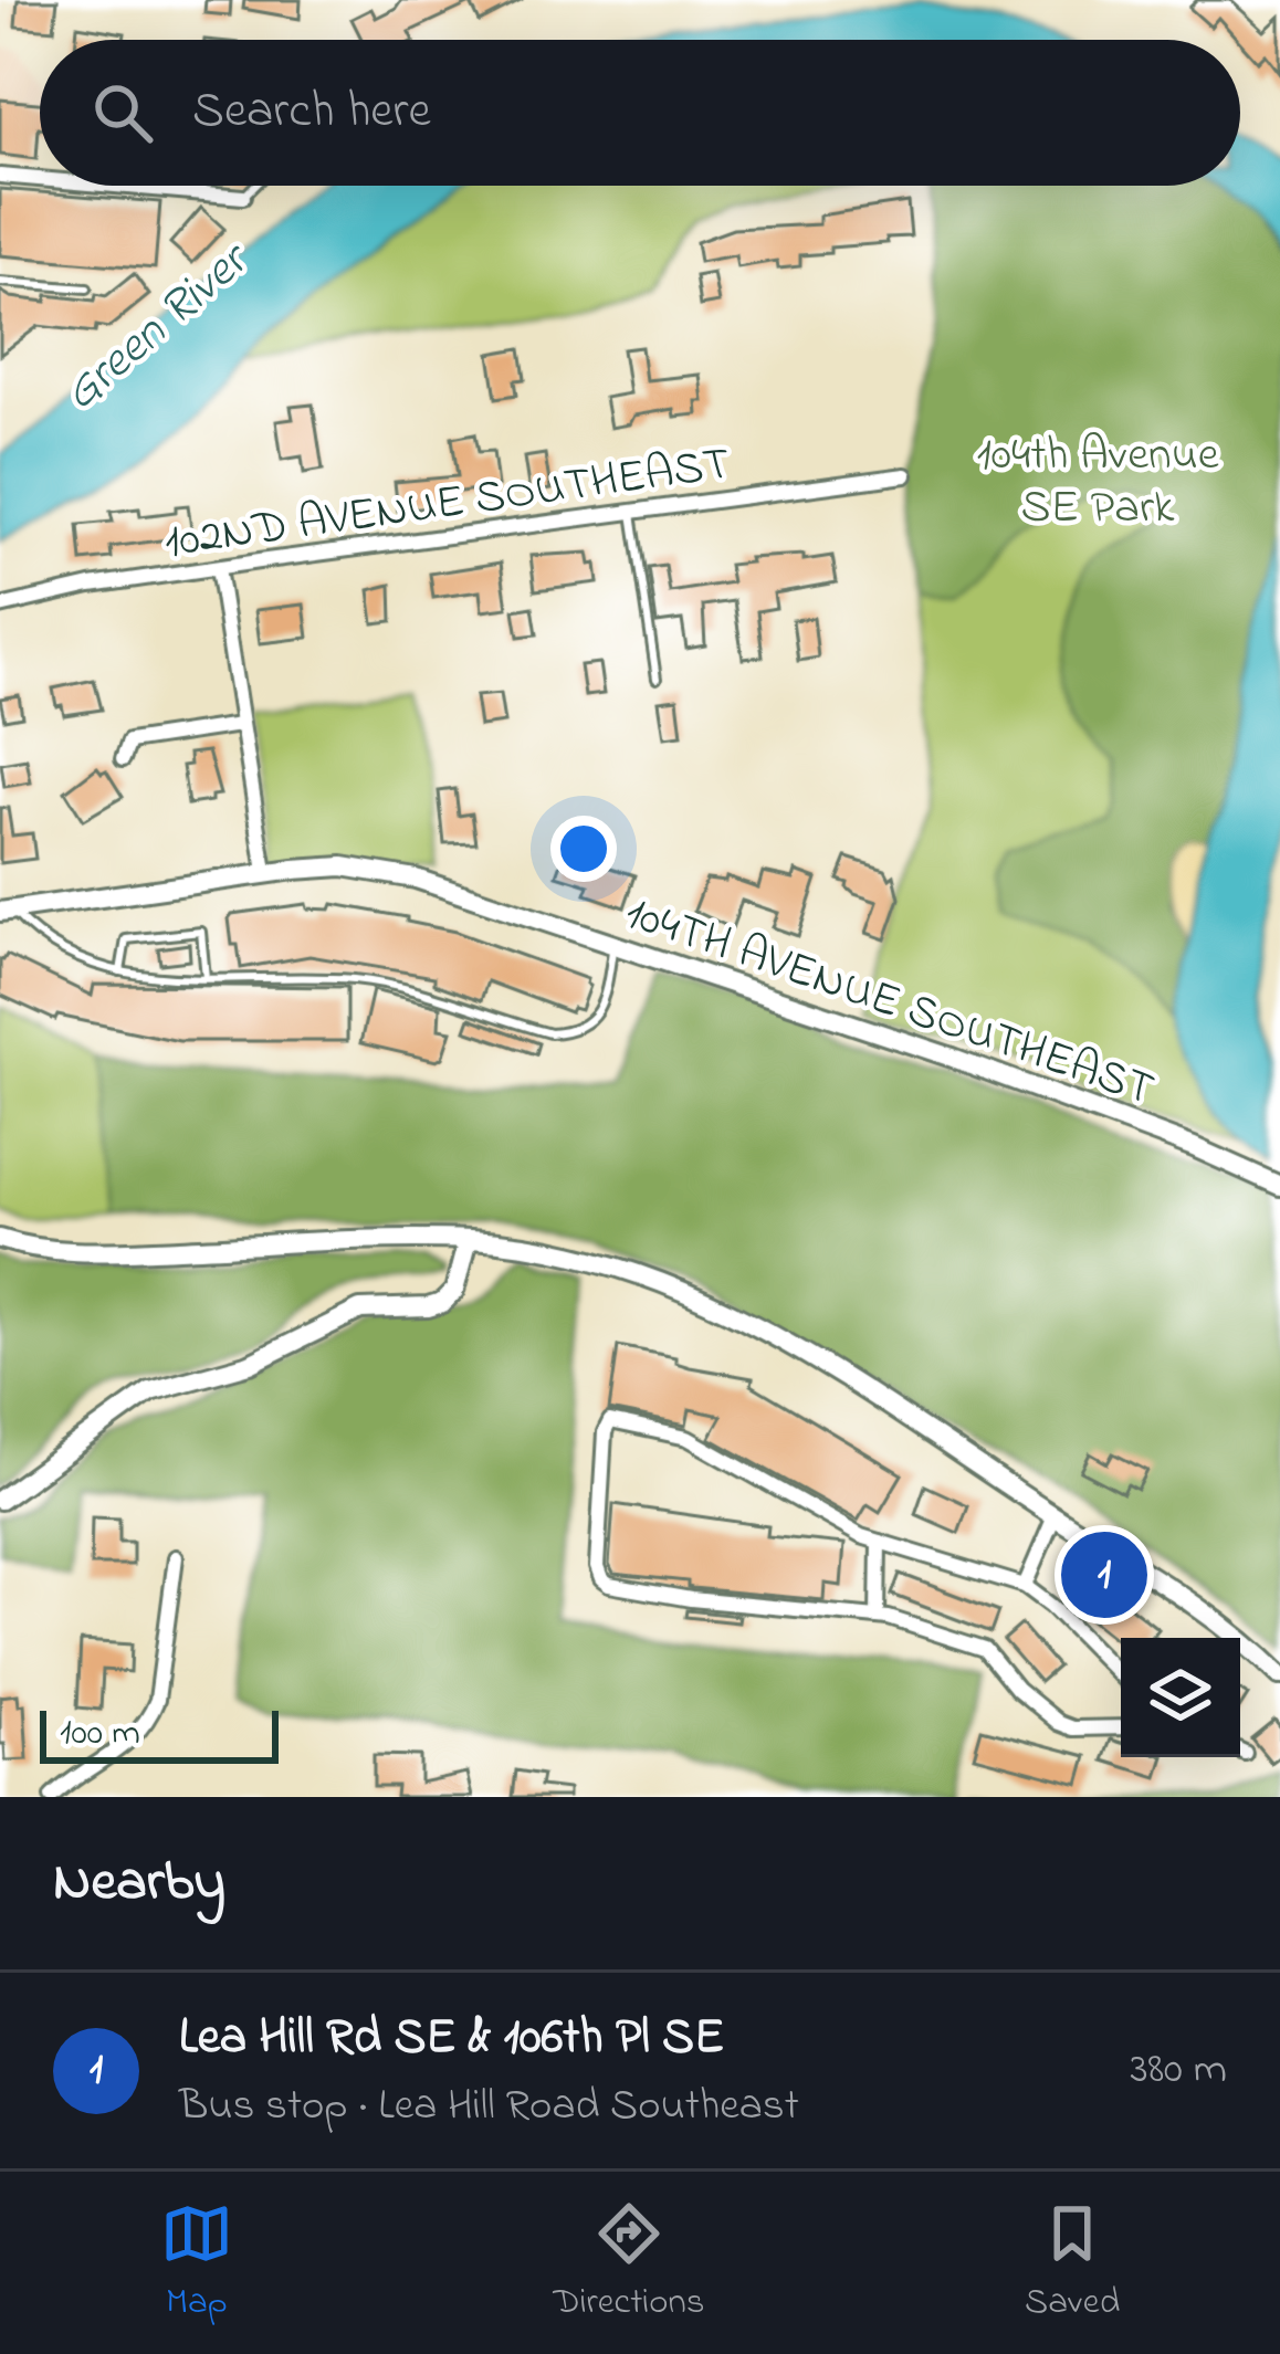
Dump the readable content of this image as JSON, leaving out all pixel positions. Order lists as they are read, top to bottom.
{
  "streets": {
    "street": ["102ND AVENUE SOUTHEAST", "104TH AVENUE SOUTHEAST"]
  },
  "water": ["Green River"],
  "parks": ["104th Avenue SE Park"],
  "scale_bar": "100 m",
  "page": {
    "search": "Search here",
    "pins": "1",
    "scale": "100 m",
    "heading": "Nearby",
    "list": [
      {
        "mark": "1",
        "name": "Lea Hill Rd SE & 106th Pl SE",
        "note": "Bus stop · Lea Hill Road Southeast",
        "value": "380 m"
      }
    ],
    "nav": ["Map", "Directions", "Saved"]
  }
}
